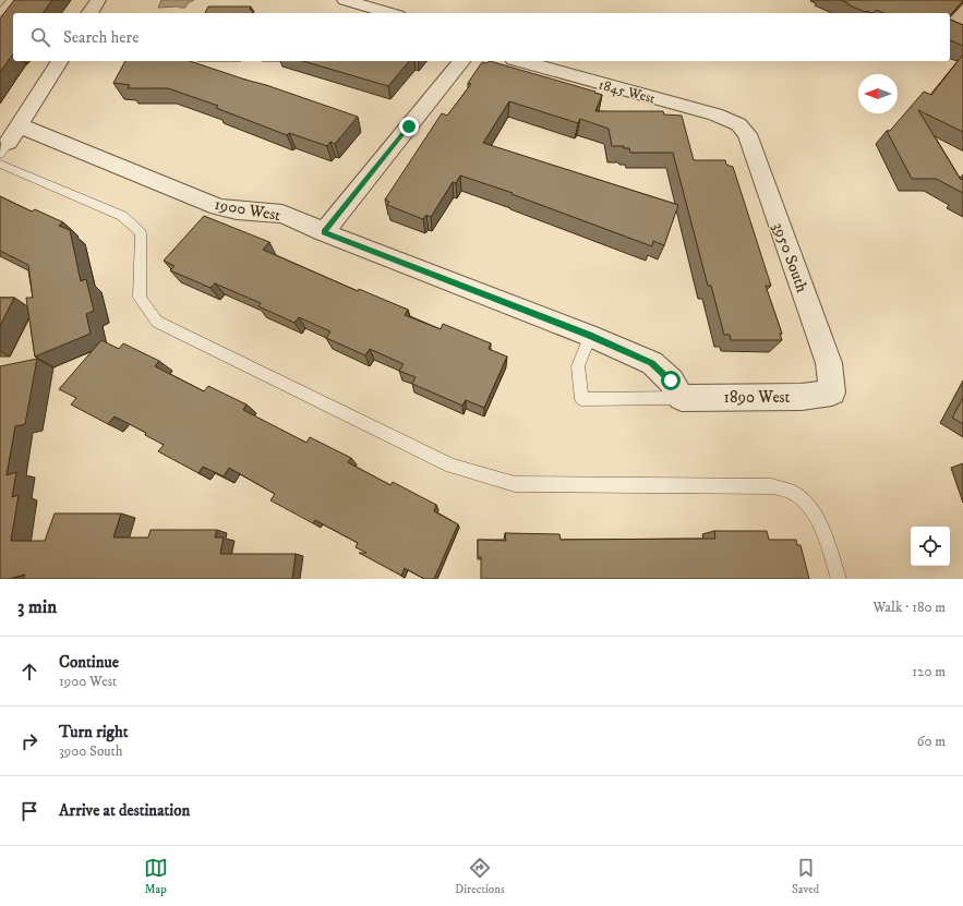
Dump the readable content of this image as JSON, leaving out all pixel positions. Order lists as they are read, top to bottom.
{
  "streets": {
    "street": [
      "1845 West",
      "1900 West",
      "3950 South",
      "1890 West"
    ]
  },
  "crossings": [
    ["1845 West", "3950 South"],
    ["1900 West", "1890 West"],
    ["3950 South", "1890 West"]
  ],
  "north": "left",
  "page": {
    "search": "Search here",
    "heading": ["3 min", "Walk · 180 m"],
    "list": [
      ["Continue", "1900 West", "120 m"],
      ["Turn right", "3900 South", "60 m"],
      "Arrive at destination"
    ],
    "nav": ["Map", "Directions", "Saved"]
  }
}
